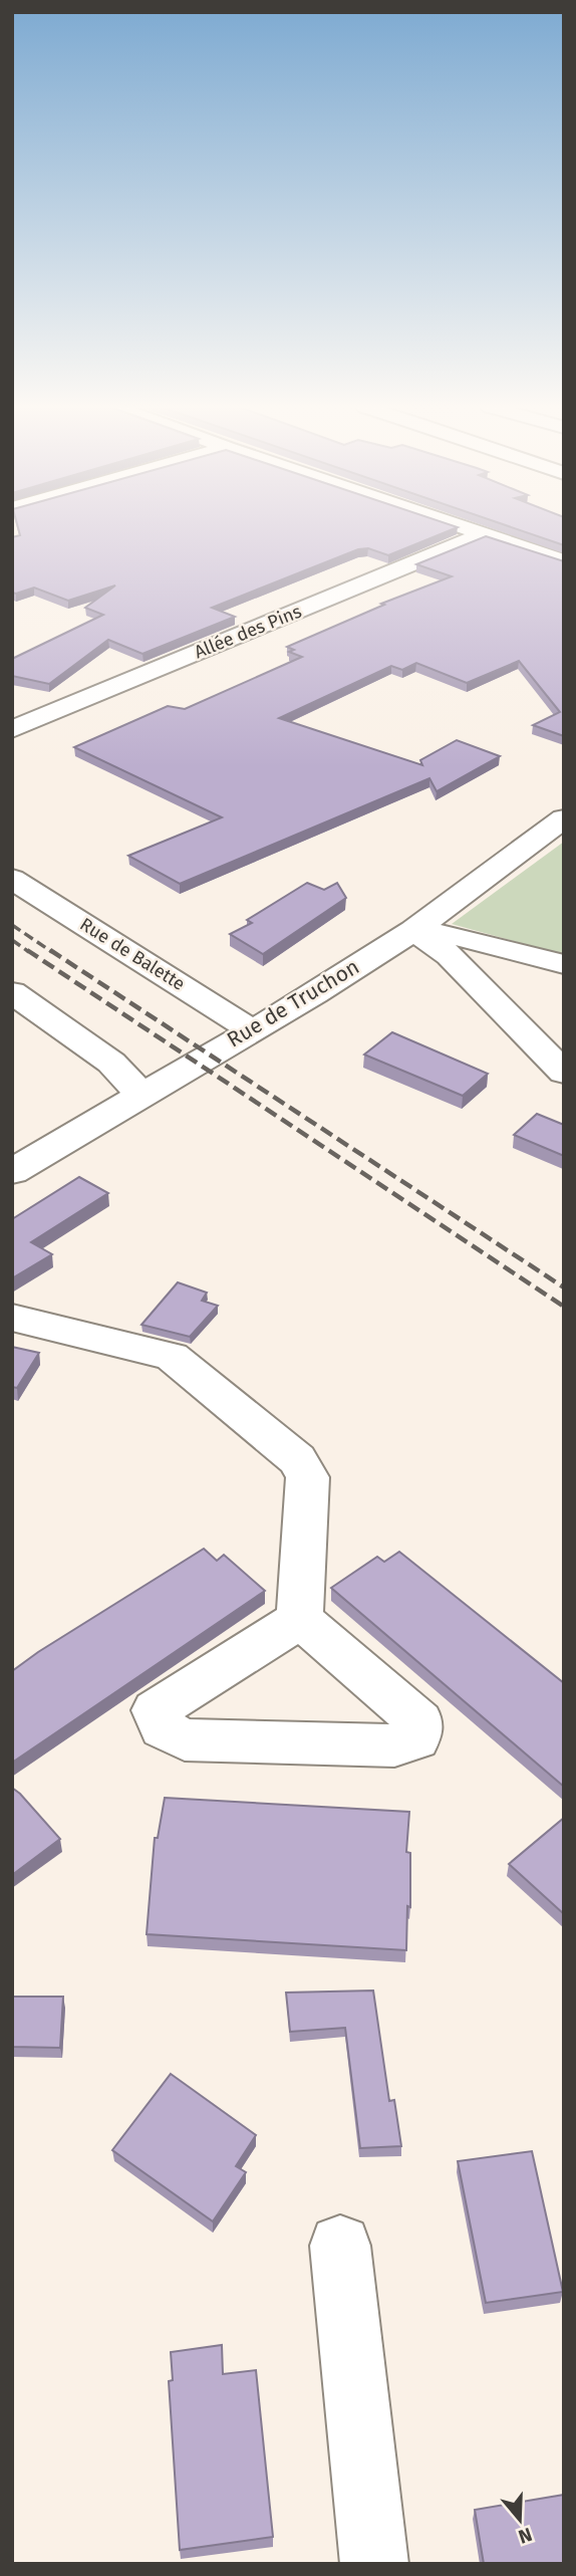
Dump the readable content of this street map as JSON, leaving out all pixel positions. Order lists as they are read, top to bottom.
{
  "streets": {
    "main road": ["Allée des Pins", "Rue de Balette", "Rue de Truchon"]
  },
  "crossings": [
    ["Rue de Balette", "Rue de Truchon"]
  ],
  "north": "bottom"
}
